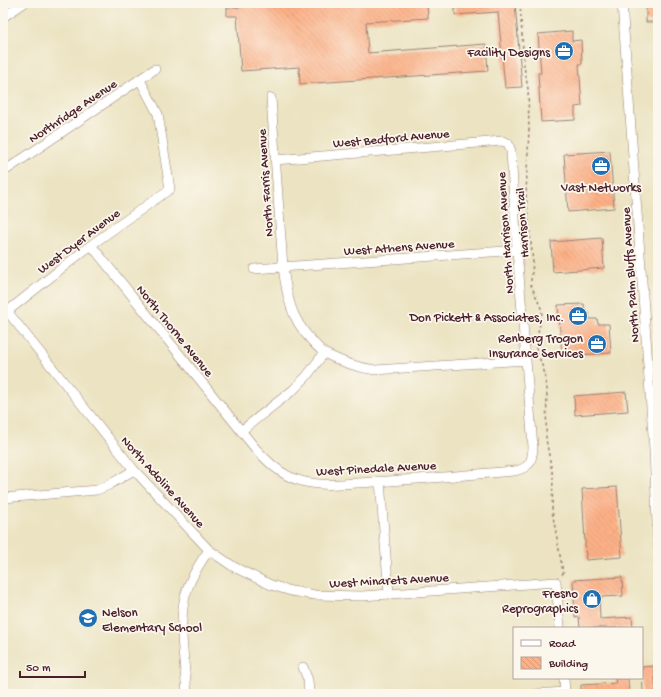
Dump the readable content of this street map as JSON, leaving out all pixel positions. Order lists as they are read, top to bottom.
{
  "streets": {
    "street": [
      "Northridge Avenue",
      "West Bedford Avenue",
      "North Farris Avenue",
      "North Harrison Avenue",
      "West Dyer Avenue",
      "West Athens Avenue",
      "North Palm Bluffs Avenue",
      "North Thorne Avenue",
      "West Pinedale Avenue",
      "North Adoline Avenue",
      "West Minarets Avenue"
    ],
    "path": ["Harrison Trail"]
  },
  "crossings": [
    ["Northridge Avenue", "West Dyer Avenue"],
    ["West Bedford Avenue", "North Farris Avenue"],
    ["West Bedford Avenue", "North Harrison Avenue"],
    ["North Farris Avenue", "North Harrison Avenue"],
    ["North Farris Avenue", "West Athens Avenue"],
    ["Harrison Trail", "West Minarets Avenue"],
    ["North Harrison Avenue", "West Athens Avenue"],
    ["North Harrison Avenue", "West Pinedale Avenue"],
    ["West Dyer Avenue", "North Thorne Avenue"],
    ["West Dyer Avenue", "North Adoline Avenue"],
    ["North Thorne Avenue", "West Pinedale Avenue"],
    ["North Adoline Avenue", "West Minarets Avenue"]
  ],
  "places": {
    "office": [
      "Facility Designs",
      "Vast Networks",
      "Don Pickett & Associates, Inc.",
      "Renberg Trogon Insurance Services"
    ],
    "shop": ["Fresno Reprographics"],
    "school or university": ["Nelson Elementary School"]
  },
  "legend": ["Road", "Building"],
  "scale_bar": "50 m"
}
